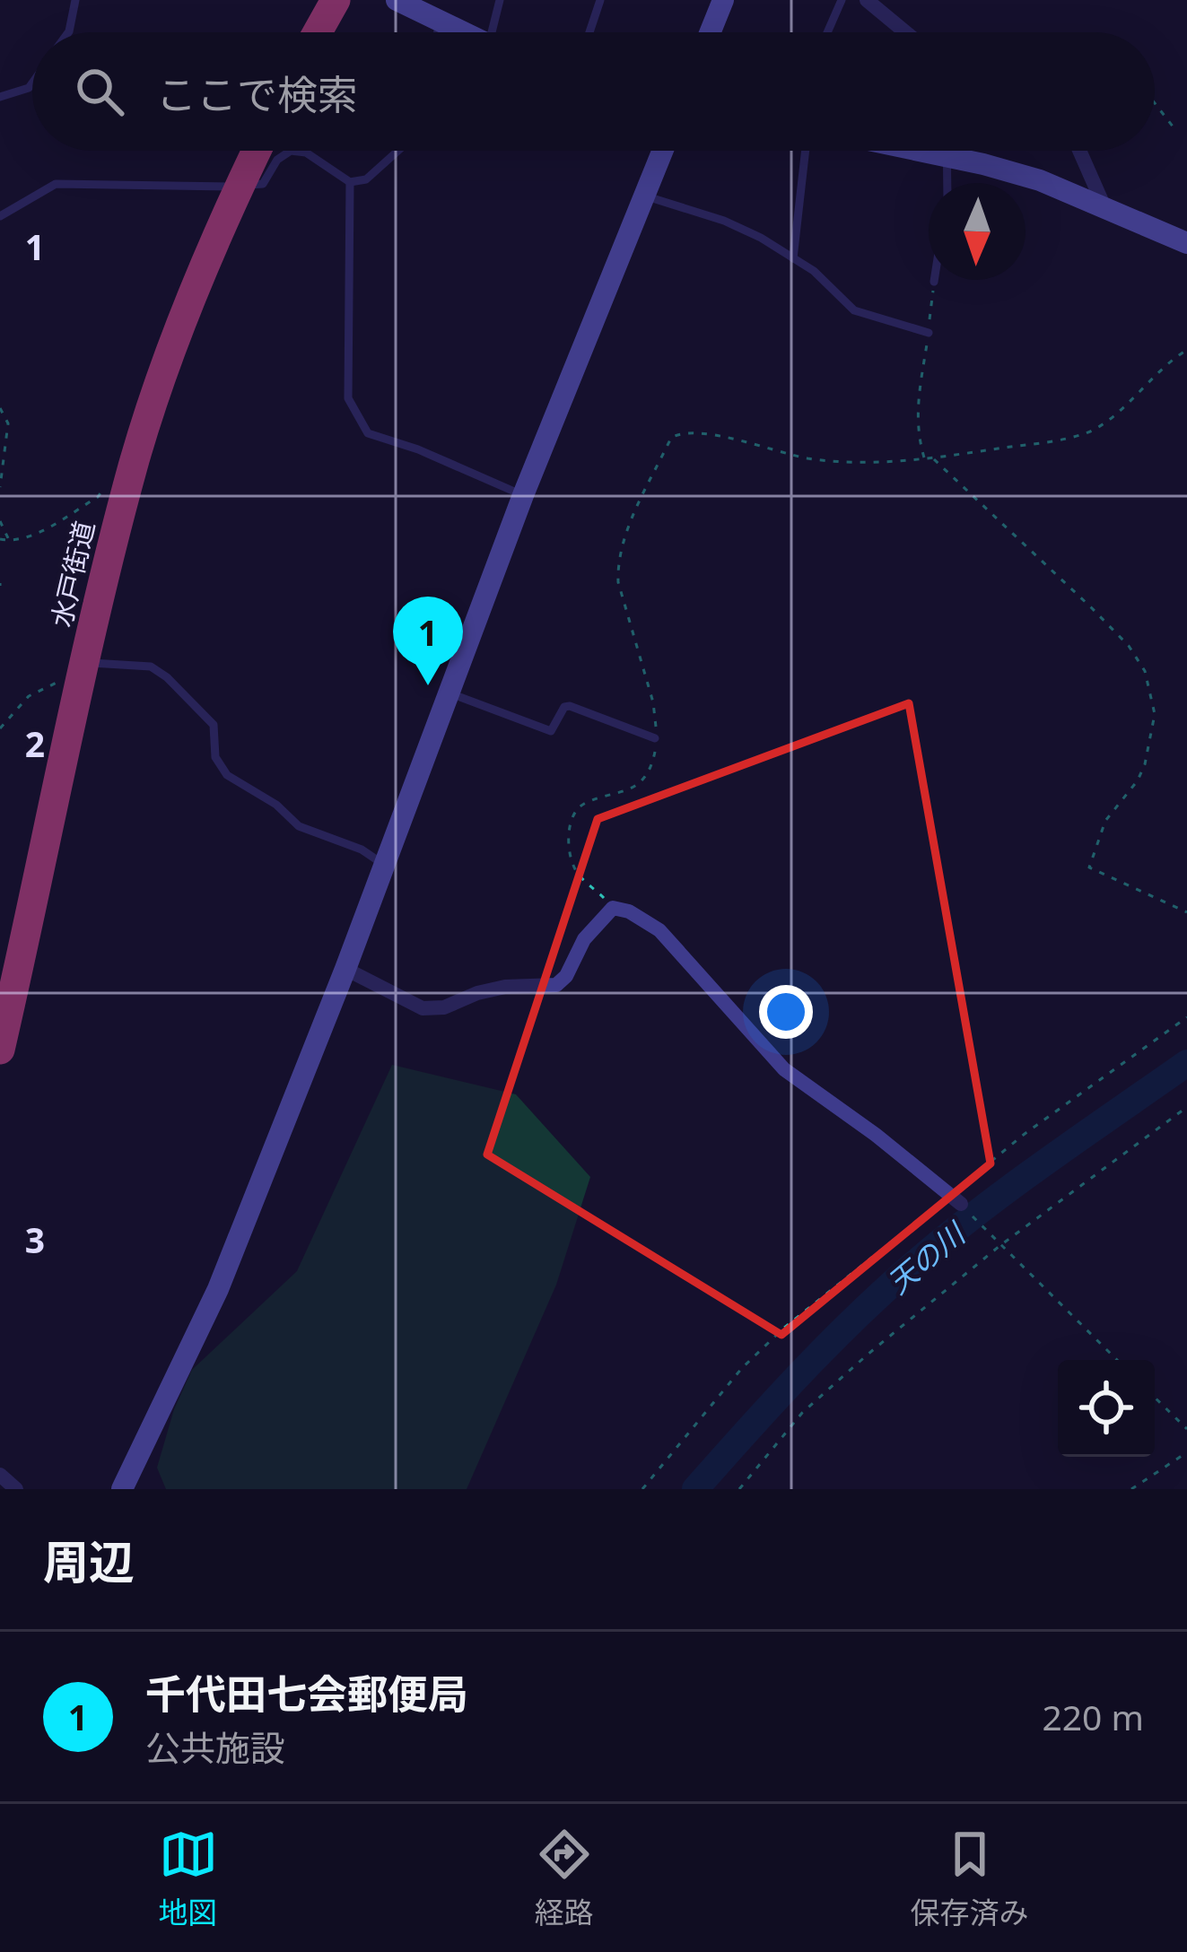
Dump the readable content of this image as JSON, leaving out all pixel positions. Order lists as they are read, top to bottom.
{
  "streets": {
    "highway": ["水戸街道"]
  },
  "water": ["天の川"],
  "north": "bottom",
  "page": {
    "search": "ここで検索",
    "pins": "1",
    "heading": "周辺",
    "list": [
      {
        "mark": "1",
        "name": "千代田七会郵便局",
        "note": "公共施設",
        "value": "220 m"
      }
    ],
    "nav": ["地図", "経路", "保存済み"]
  },
  "grid": {
    "rows": ["1", "2", "3"]
  }
}
